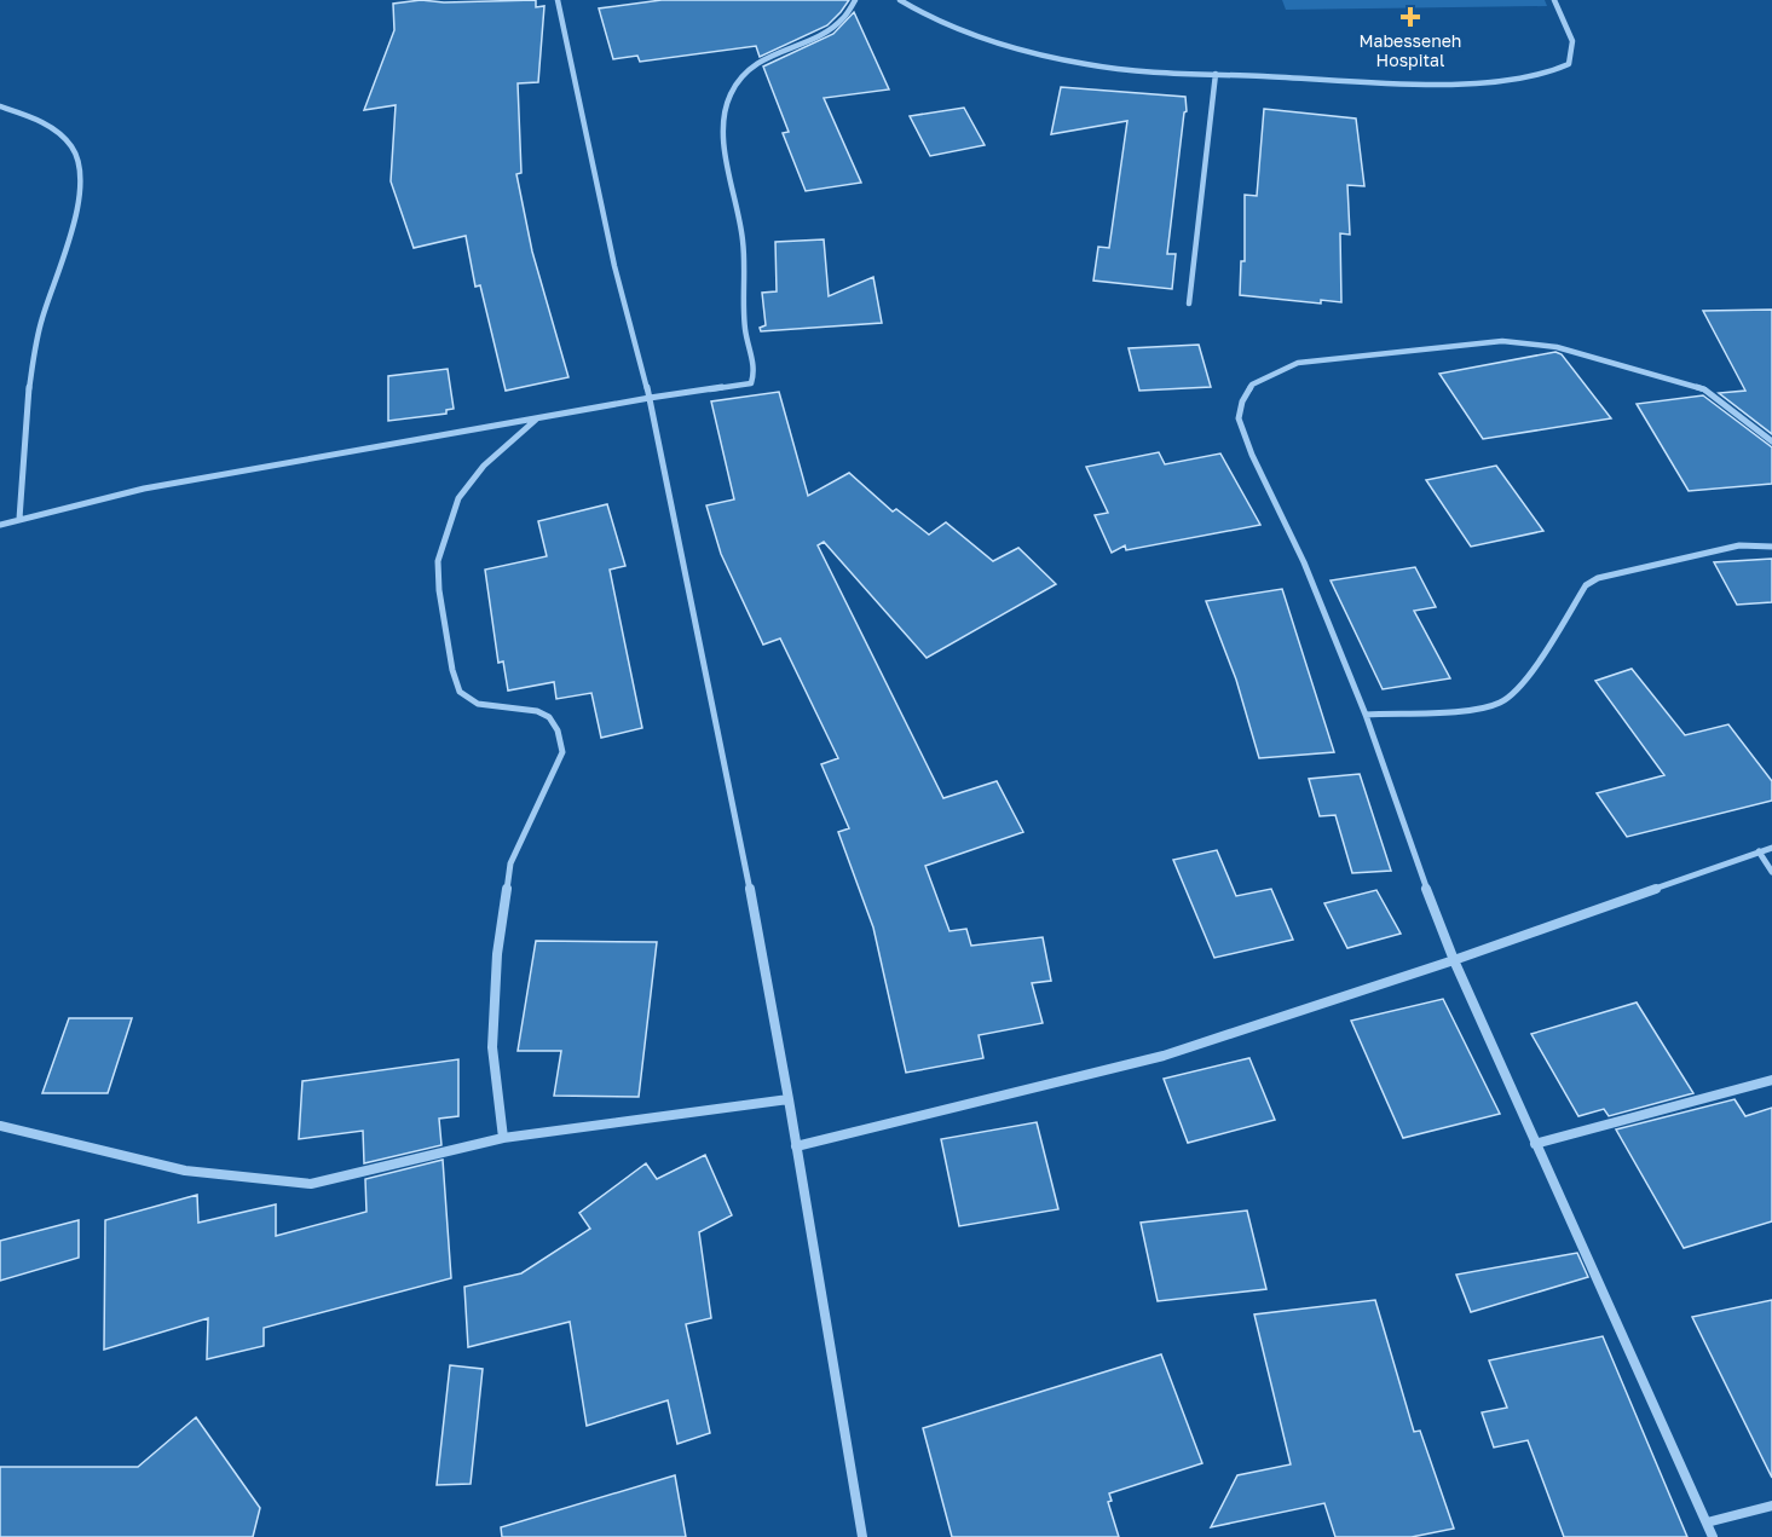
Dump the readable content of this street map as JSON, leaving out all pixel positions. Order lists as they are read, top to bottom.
{
  "places": {
    "health": ["Mabesseneh Hospital"]
  }
}
